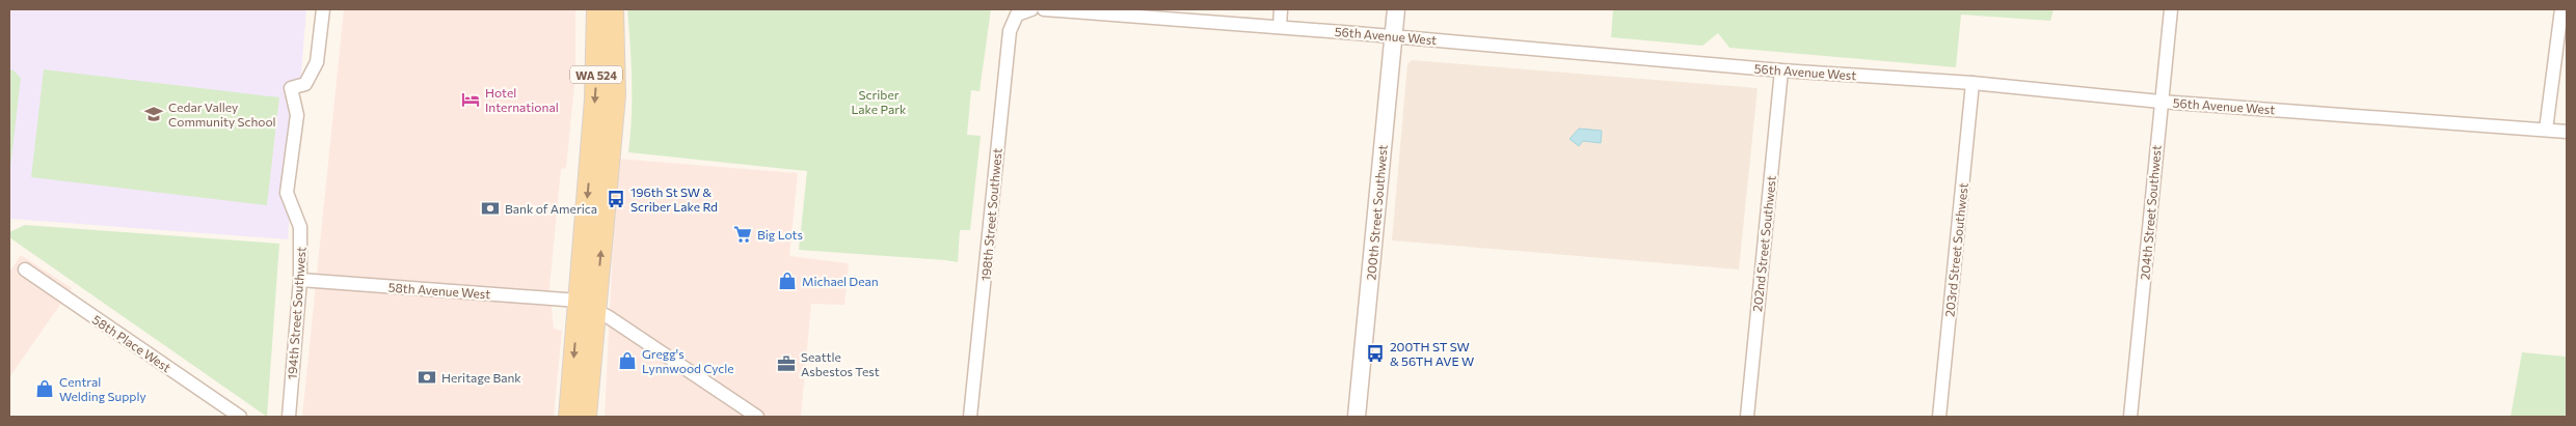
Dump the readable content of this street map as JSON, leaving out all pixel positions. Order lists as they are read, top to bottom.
{
  "streets": {
    "main road": ["WA 524"],
    "street": [
      "56th Avenue West",
      "200th Street Southwest",
      "204th Street Southwest",
      "198th Street Southwest",
      "202nd Street Southwest",
      "203rd Street Southwest",
      "58th Avenue West",
      "194th Street Southwest",
      "58th Place West"
    ]
  },
  "crossings": [
    ["56th Avenue West", "200th Street Southwest"],
    ["56th Avenue West", "204th Street Southwest"],
    ["56th Avenue West", "202nd Street Southwest"],
    ["56th Avenue West", "203rd Street Southwest"],
    ["WA 524", "58th Avenue West"],
    ["58th Avenue West", "194th Street Southwest"]
  ],
  "parks": ["Scriber Lake Park"],
  "places": {
    "hotel": ["Hotel International"],
    "school or university": ["Cedar Valley Community School"],
    "bus stop": ["196th St SW & Scriber Lake Rd", "200TH ST SW & 56TH AVE W"],
    "bank": ["Bank of America", "Heritage Bank"],
    "supermarket": ["Big Lots"],
    "shop": ["Michael Dean", "Gregg's Lynnwood Cycle", "Central Welding Supply"],
    "office": ["Seattle Asbestos Test"]
  }
}
